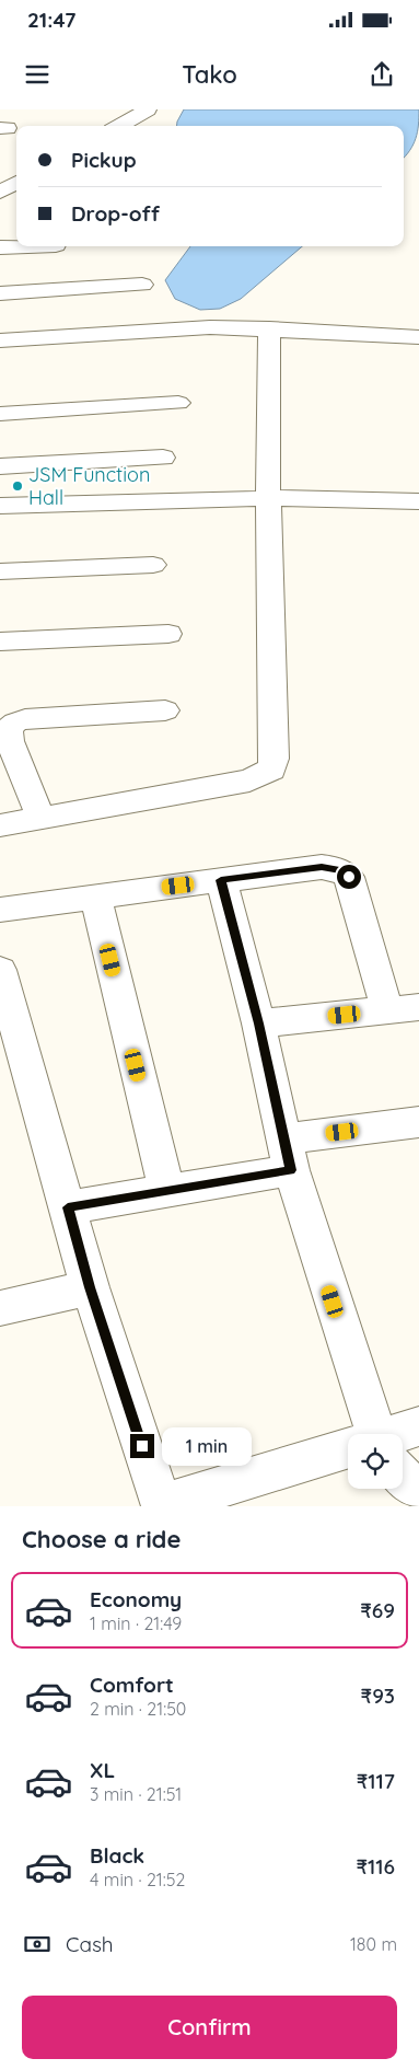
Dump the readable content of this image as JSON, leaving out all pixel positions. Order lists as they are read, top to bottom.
{
  "places": ["JSM Function Hall"],
  "page": {
    "status": "21:47",
    "header": "Tako",
    "banner": ["Pickup", "Drop-off"],
    "bubble": "1 min",
    "heading": "Choose a ride",
    "list": [
      {
        "name": "Economy",
        "note": "1 min · 21:49",
        "value": "₹69"
      },
      {
        "name": "Comfort",
        "note": "2 min · 21:50",
        "value": "₹93"
      },
      {
        "name": "XL",
        "note": "3 min · 21:51",
        "value": "₹117"
      },
      {
        "name": "Black",
        "note": "4 min · 21:52",
        "value": "₹116"
      }
    ],
    "pay": ["Cash", "180 m"],
    "buttons": "Confirm"
  }
}
